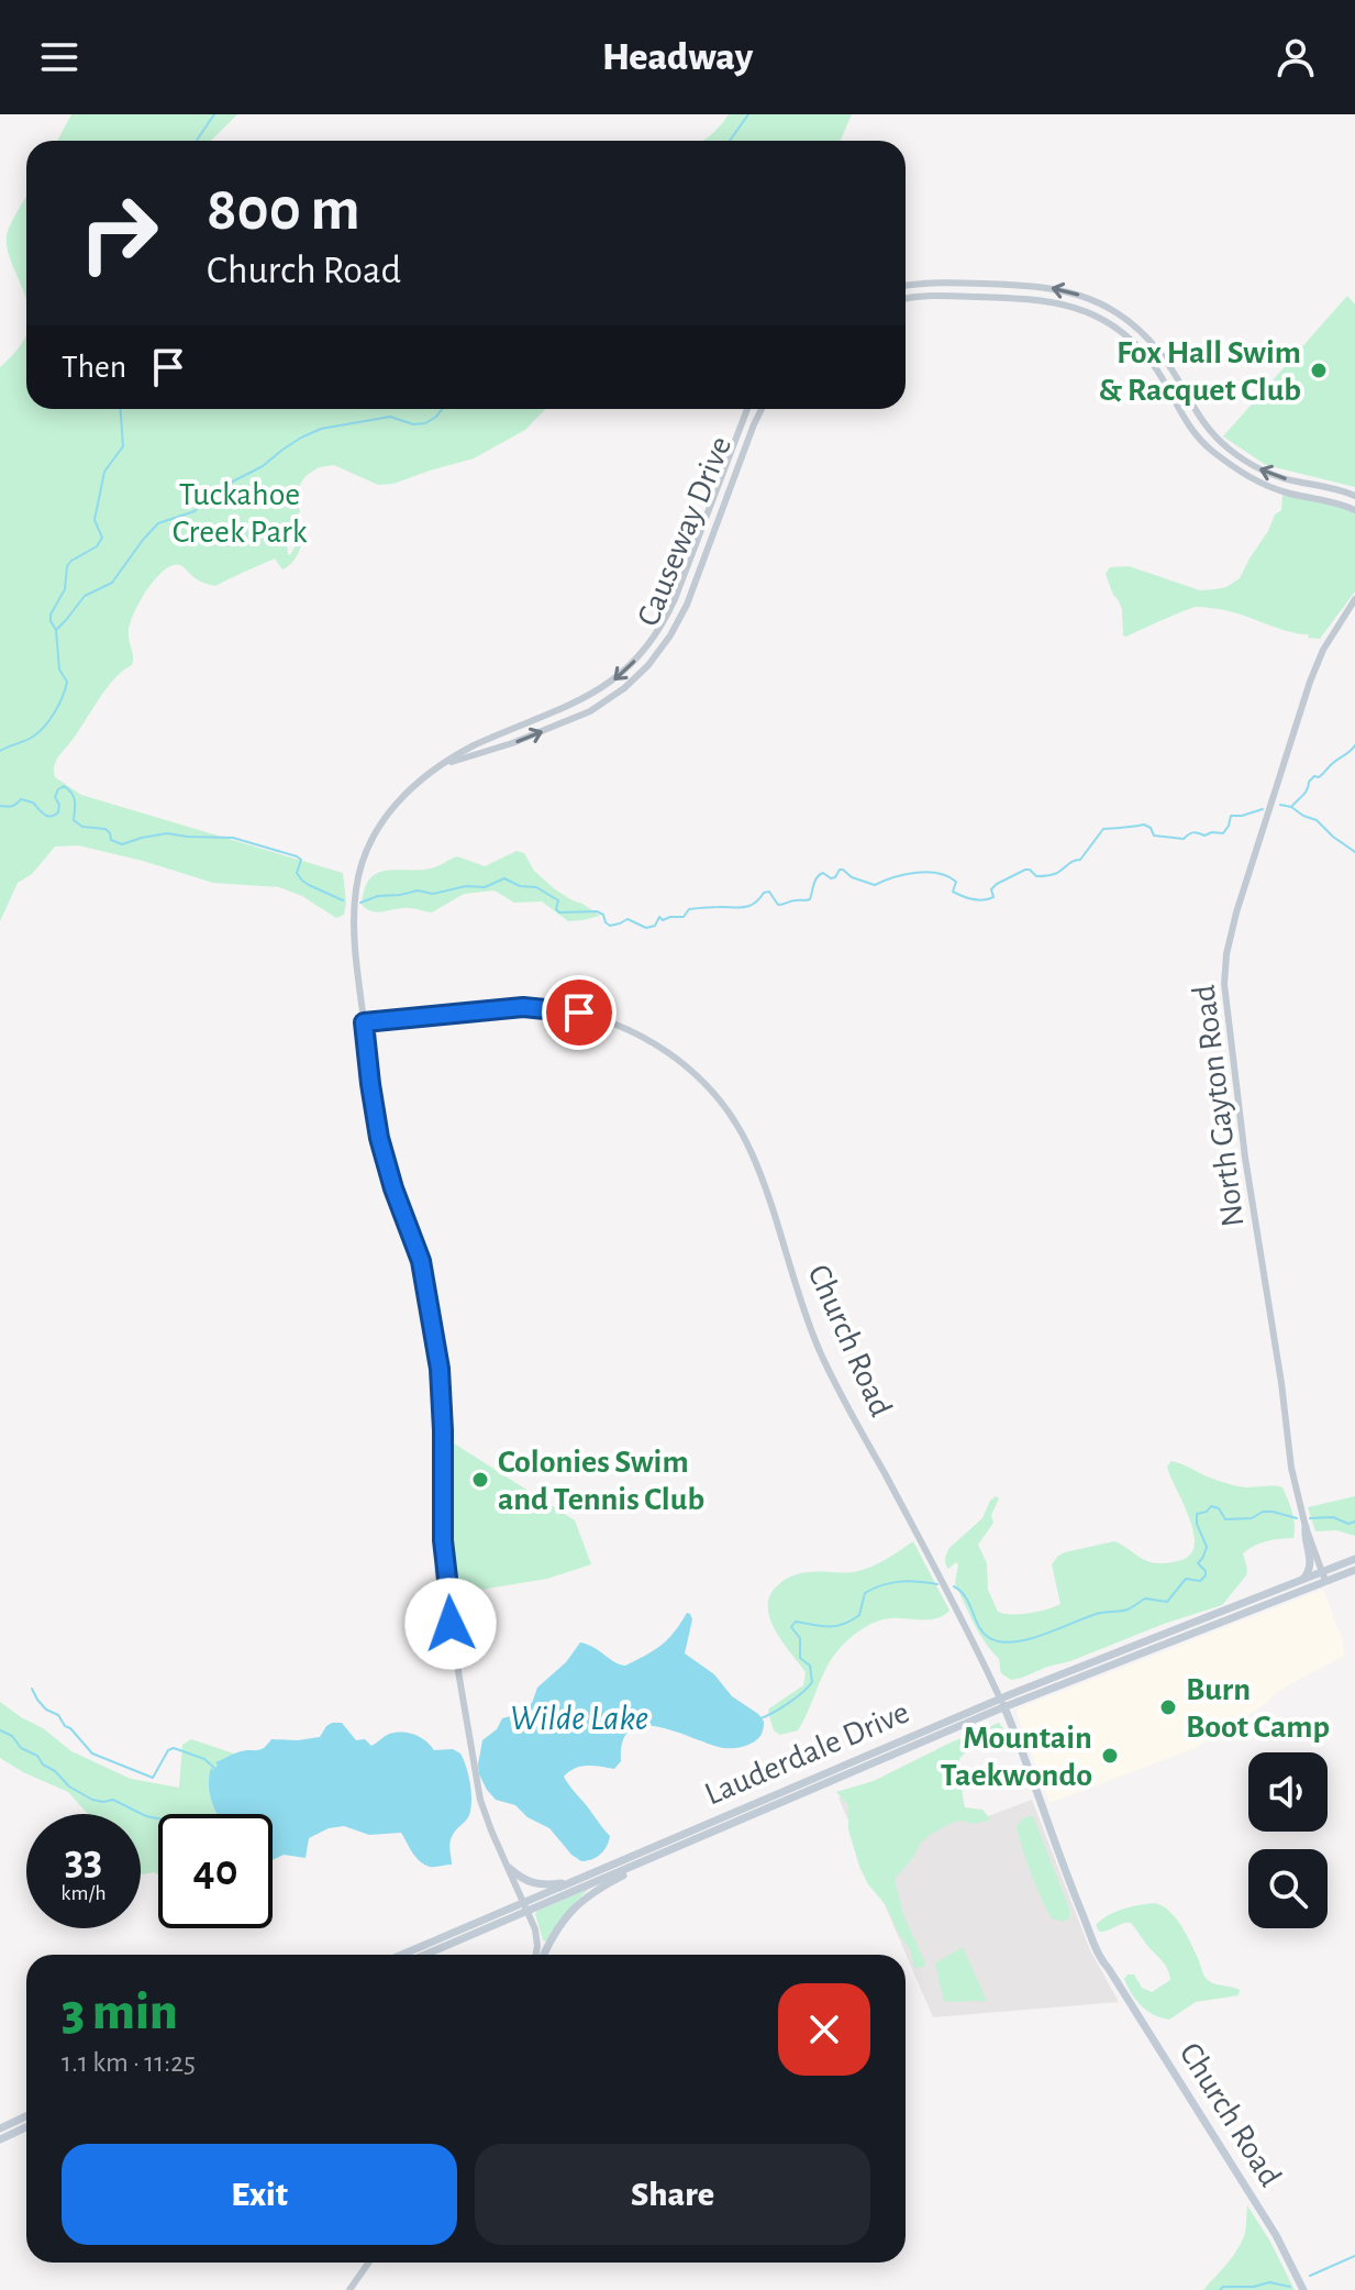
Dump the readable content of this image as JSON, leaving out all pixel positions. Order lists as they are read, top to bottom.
{
  "streets": {
    "main road": ["Church Road", "Lauderdale Drive"],
    "street": ["Causeway Drive", "North Gayton Road"]
  },
  "crossings": [
    ["Causeway Drive", "Church Road"],
    ["Causeway Drive", "Lauderdale Drive"],
    ["North Gayton Road", "Lauderdale Drive"],
    ["Church Road", "Lauderdale Drive"]
  ],
  "water": ["Wilde Lake"],
  "parks": ["Tuckahoe Creek Park"],
  "places": [
    "Fox Hall Swim & Racquet Club",
    "Colonies Swim and Tennis Club",
    "Burn Boot Camp",
    "Mountain Taekwondo"
  ],
  "page": {
    "header": "Headway",
    "turn": ["800 m", "Church Road"],
    "then": "Then",
    "speed": "33 km/h",
    "limit": "40",
    "heading": ["3 min", "1.1 km · 11:25"],
    "buttons": ["Exit", "Share"]
  }
}
